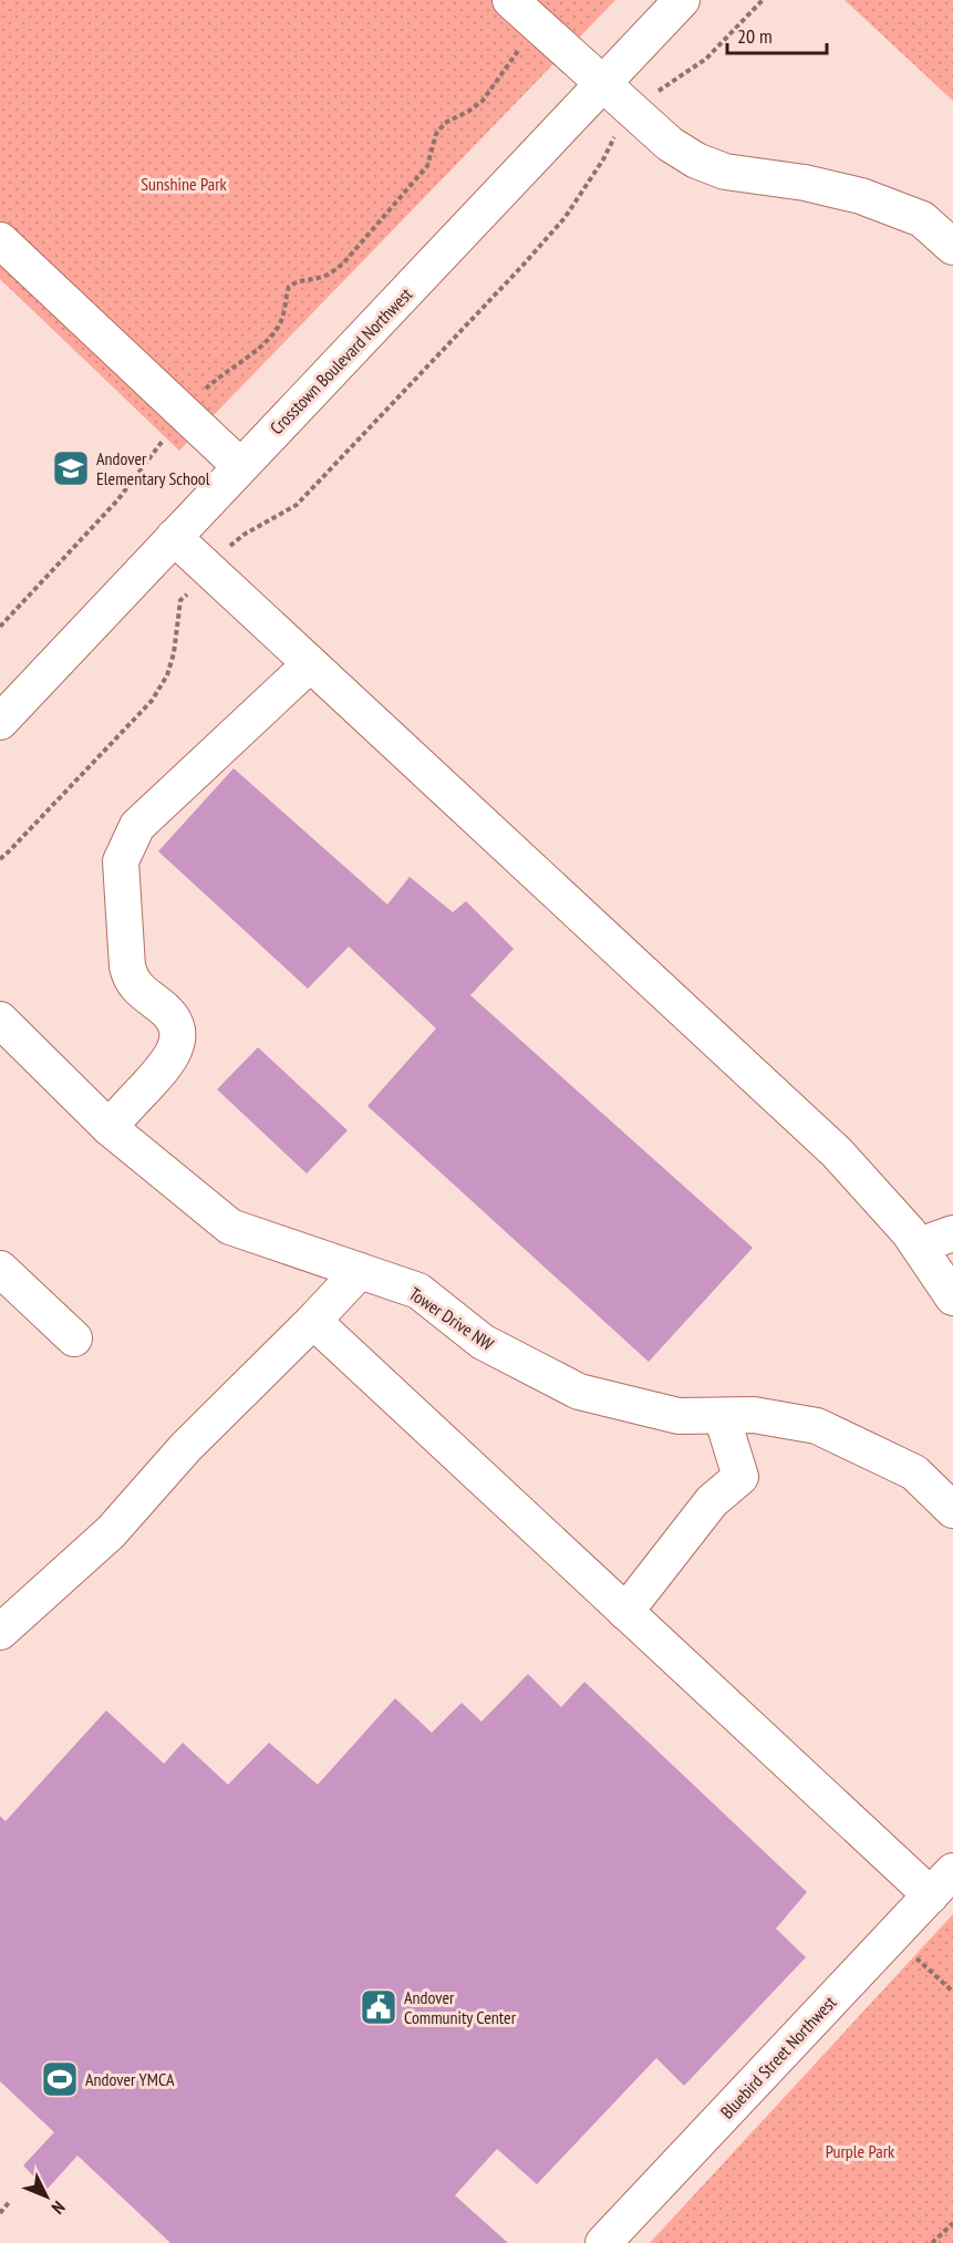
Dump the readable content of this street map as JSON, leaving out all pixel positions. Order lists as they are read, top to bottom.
{
  "streets": {
    "street": ["Crosstown Boulevard Northwest", "Tower Drive NW", "Bluebird Street Northwest"]
  },
  "parks": ["Sunshine Park", "Purple Park"],
  "places": {
    "school or university": ["Andover Elementary School"],
    "public building": ["Andover Community Center"],
    "sports": ["Andover YMCA"]
  },
  "scale_bar": "20 m",
  "north": "bottom right"
}
